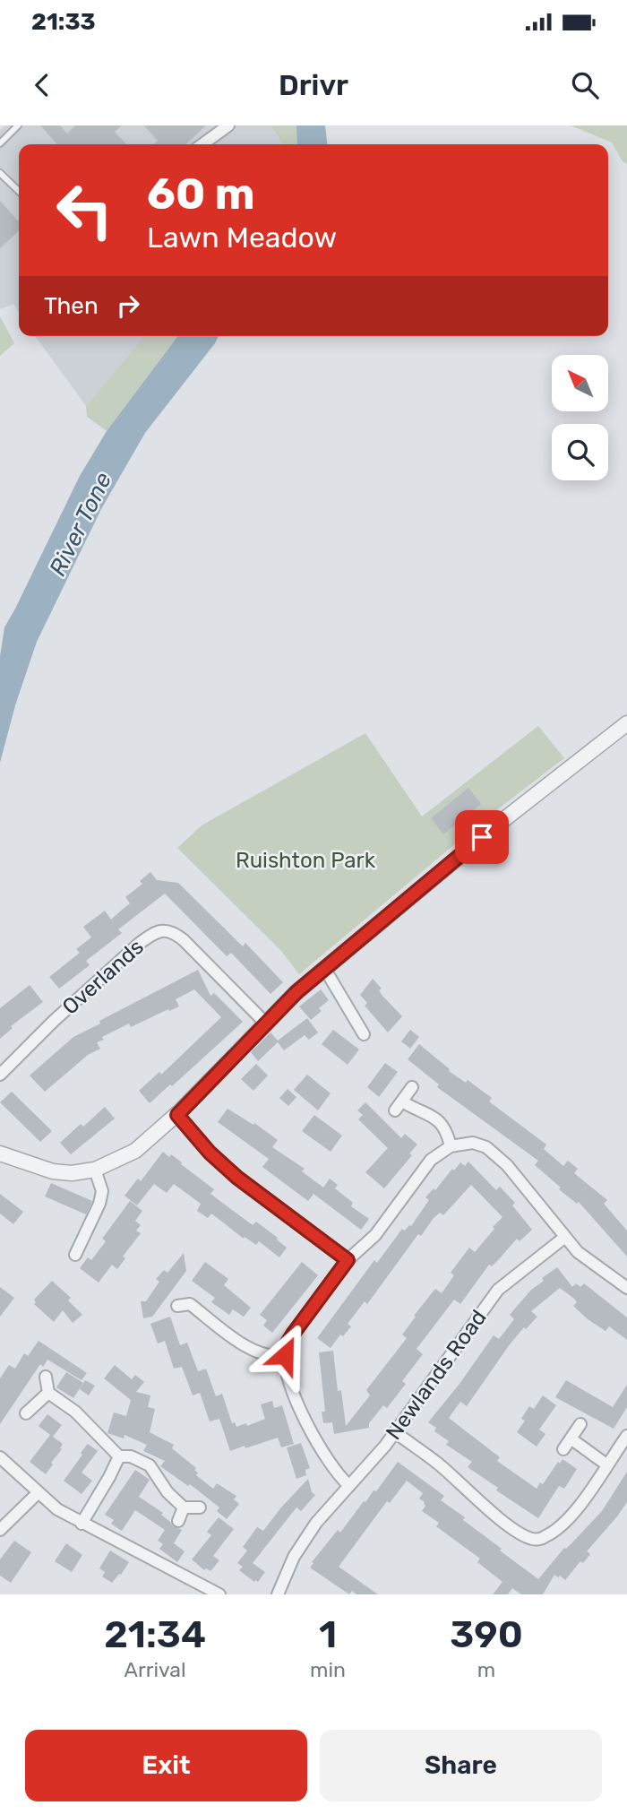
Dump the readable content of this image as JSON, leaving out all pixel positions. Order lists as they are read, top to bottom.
{
  "streets": {
    "street": ["Overlands", "Newlands Road"]
  },
  "water": ["River Tone"],
  "parks": ["Ruishton Park"],
  "north": "top left",
  "page": {
    "status": "21:33",
    "header": "Drivr",
    "turn": ["60 m", "Lawn Meadow"],
    "then": "Then",
    "eta": [
      "21:34",
      "Arrival",
      "1",
      "min",
      "390",
      "m"
    ],
    "buttons": ["Exit", "Share"]
  }
}
